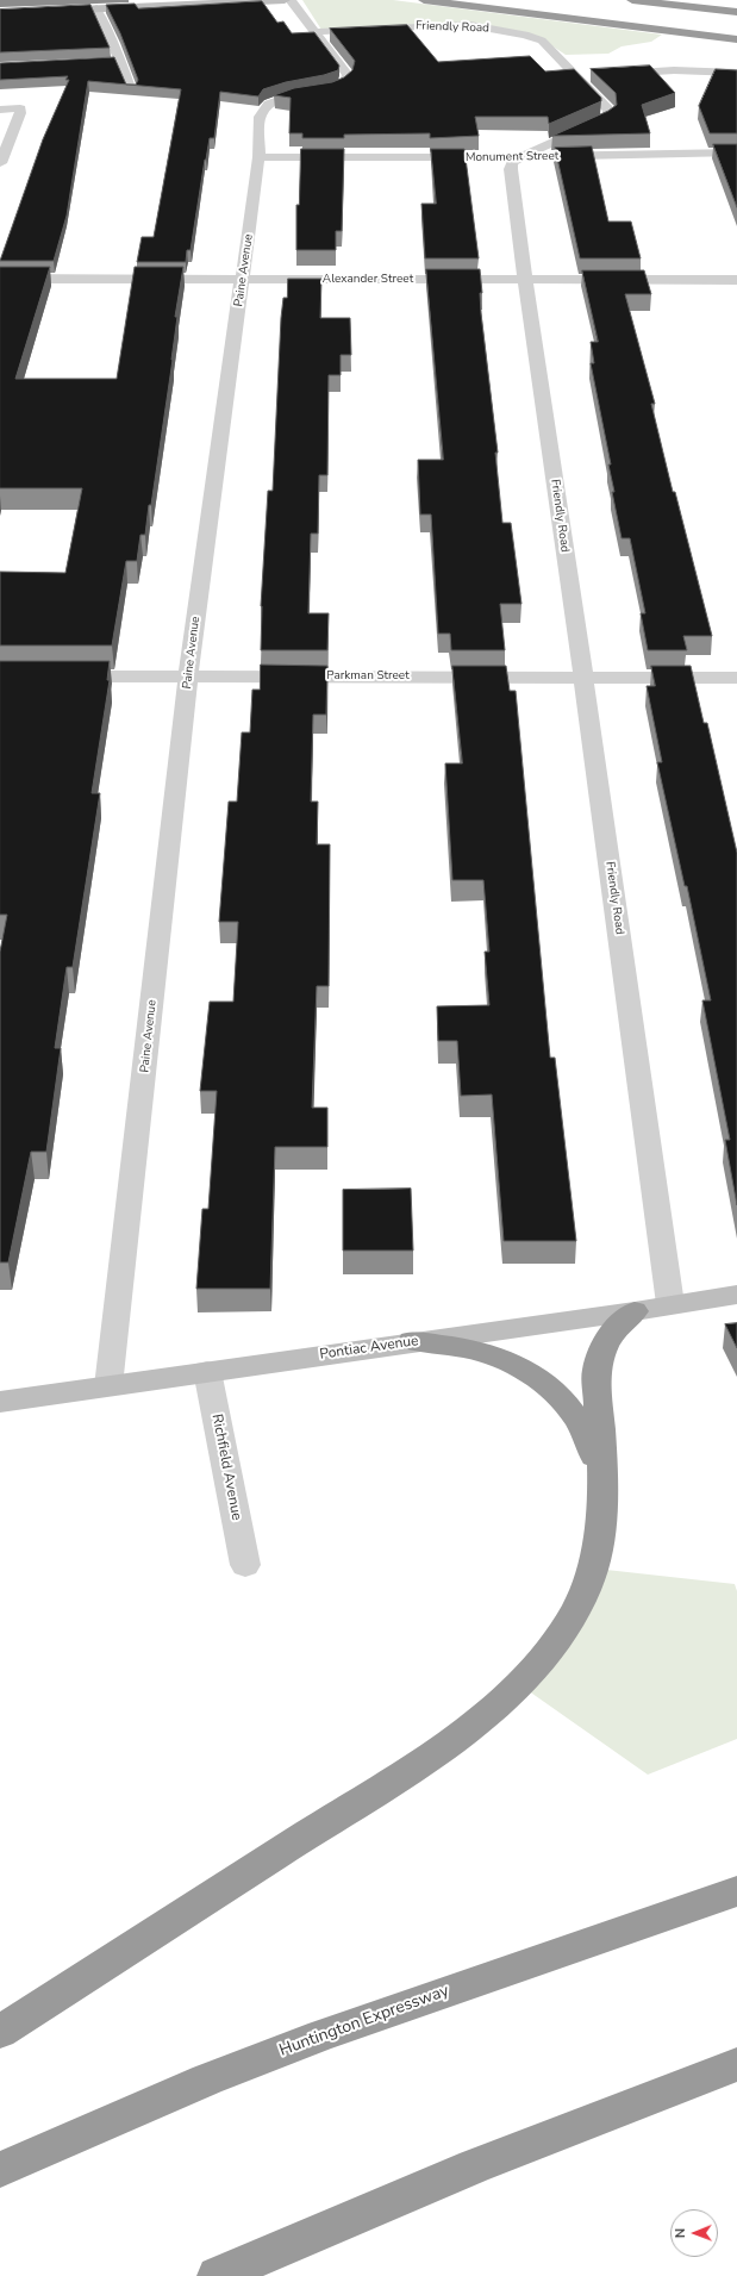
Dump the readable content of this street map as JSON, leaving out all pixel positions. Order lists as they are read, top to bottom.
{
  "streets": {
    "highway": ["Huntington Expressway"],
    "main road": ["Pontiac Avenue"],
    "street": [
      "Friendly Road",
      "Monument Street",
      "Paine Avenue",
      "Alexander Street",
      "Parkman Street",
      "Richfield Avenue"
    ]
  },
  "crossings": [
    ["Friendly Road", "Monument Street"],
    ["Friendly Road", "Paine Avenue"],
    ["Friendly Road", "Alexander Street"],
    ["Friendly Road", "Parkman Street"],
    ["Friendly Road", "Pontiac Avenue"],
    ["Monument Street", "Paine Avenue"],
    ["Paine Avenue", "Alexander Street"],
    ["Paine Avenue", "Parkman Street"],
    ["Paine Avenue", "Pontiac Avenue"],
    ["Pontiac Avenue", "Richfield Avenue"]
  ],
  "north": "left"
}
